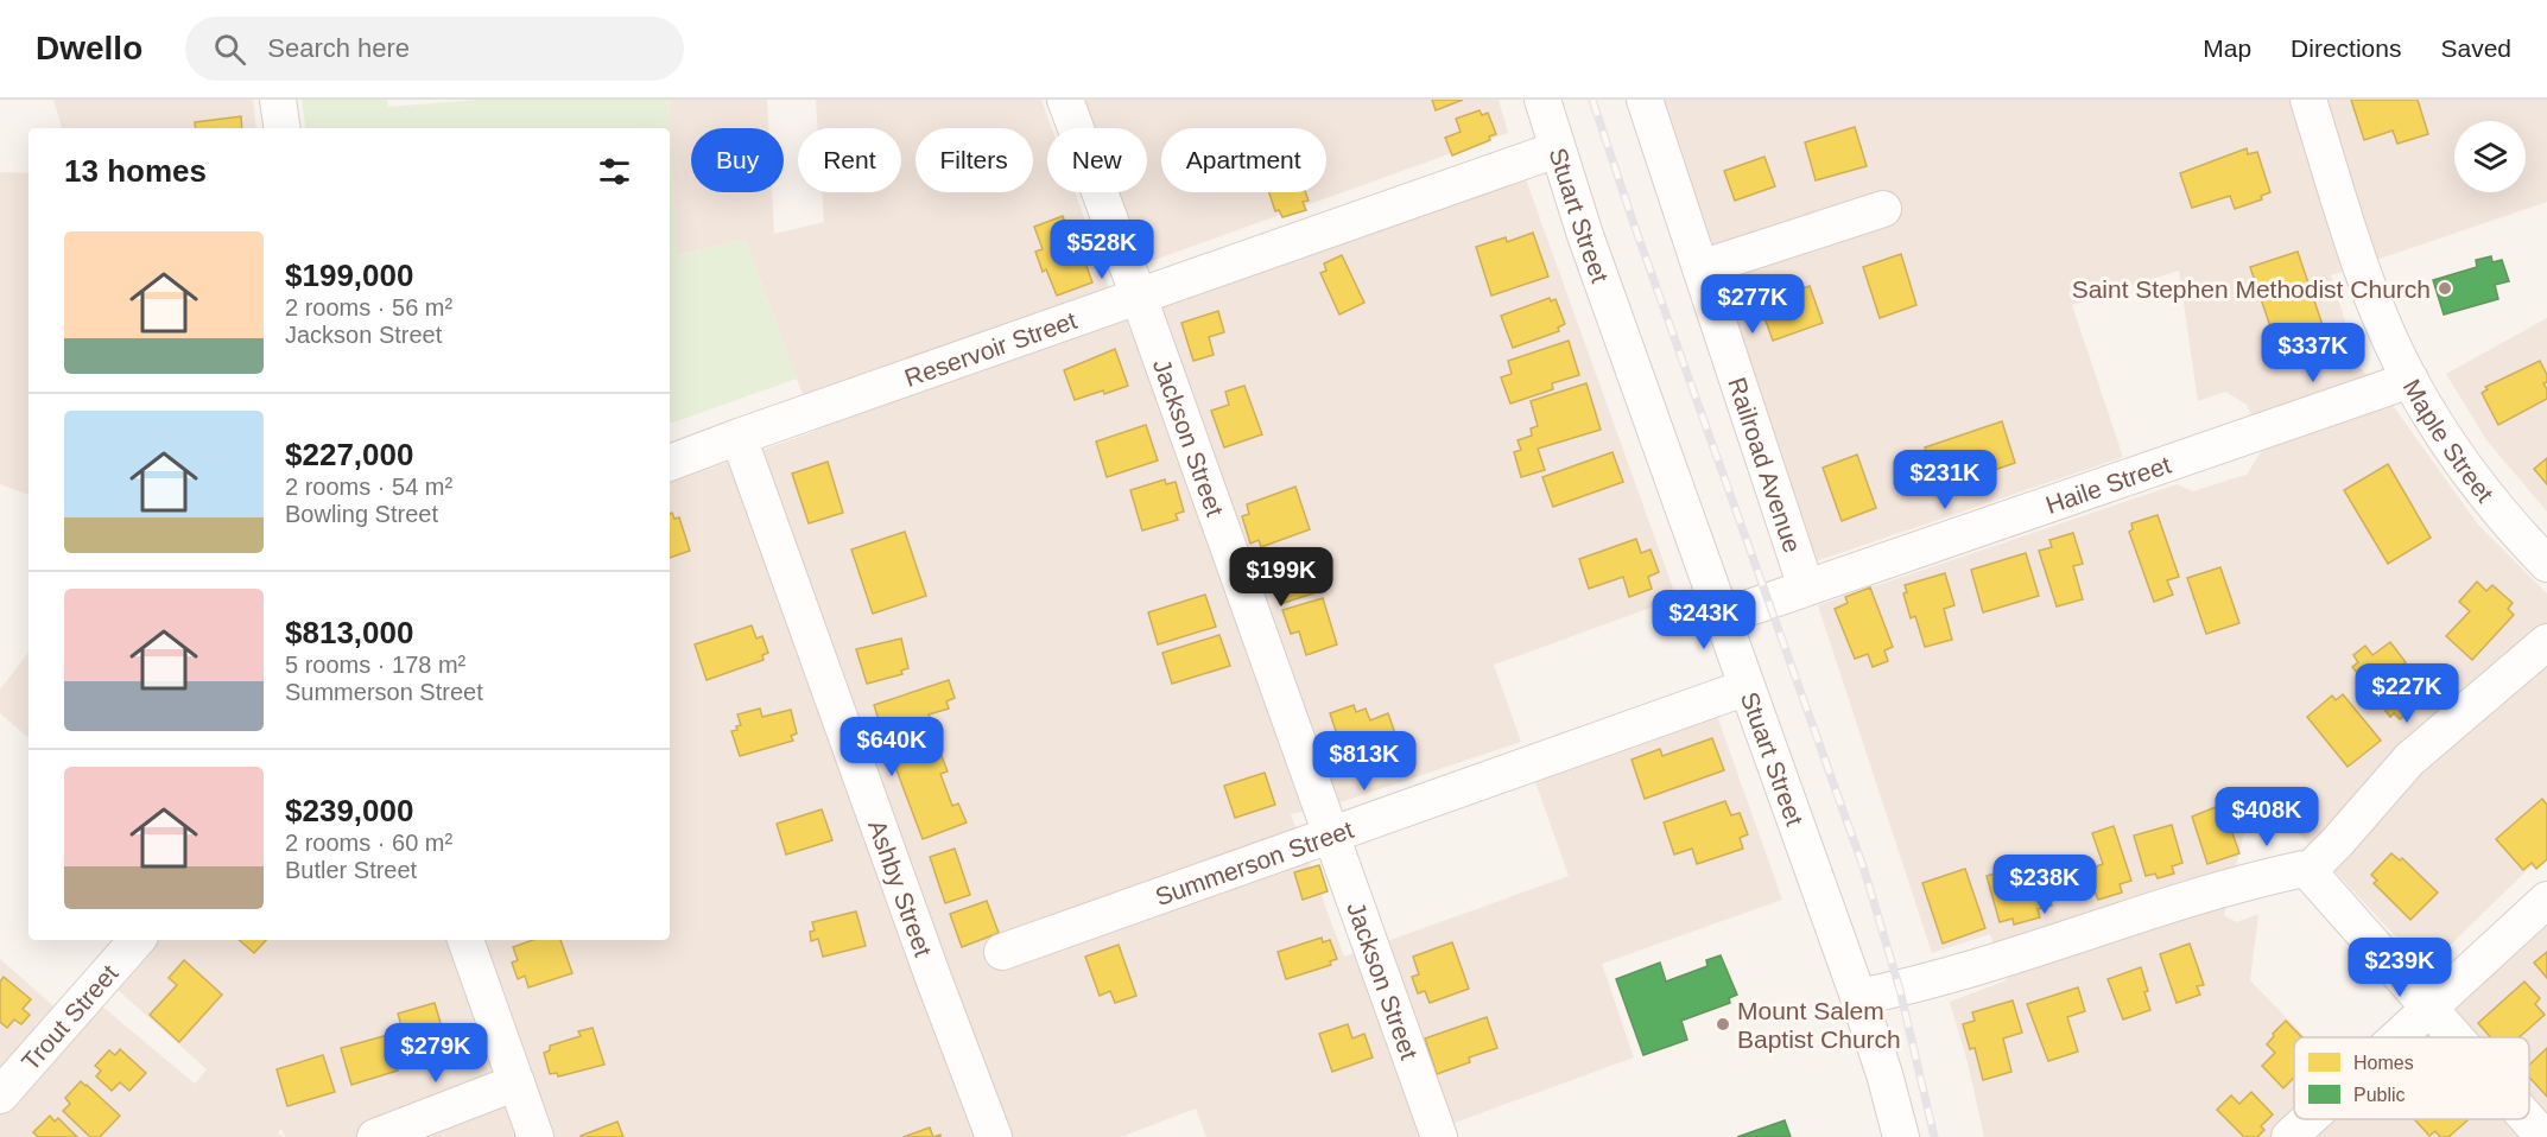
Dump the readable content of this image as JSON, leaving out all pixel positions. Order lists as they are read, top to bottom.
{
  "streets": {
    "street": [
      "Stuart Street",
      "Reservoir Street",
      "Jackson Street",
      "Maple Street",
      "Railroad Avenue",
      "Haile Street",
      "Summerson Street",
      "Ashby Street",
      "Trout Street"
    ]
  },
  "crossings": [
    ["Stuart Street", "Reservoir Street"],
    ["Stuart Street", "Haile Street"],
    ["Stuart Street", "Summerson Street"],
    ["Reservoir Street", "Jackson Street"],
    ["Reservoir Street", "Ashby Street"],
    ["Jackson Street", "Summerson Street"],
    ["Maple Street", "Haile Street"],
    ["Railroad Avenue", "Haile Street"]
  ],
  "places": ["Saint Stephen Methodist Church", "Mount Salem Baptist Church"],
  "legend": ["Homes", "Public"],
  "page": {
    "header": "Dwello",
    "search": "Search here",
    "nav": ["Map", "Directions", "Saved"],
    "chip": [
      "Buy",
      "Rent",
      "Filters",
      "New",
      "Apartment"
    ],
    "heading": "13 homes",
    "list": [
      {
        "name": "$199,000",
        "note": "2 rooms · 56 m² · Jackson Street"
      },
      {
        "name": "$227,000",
        "note": "2 rooms · 54 m² · Bowling Street"
      },
      {
        "name": "$813,000",
        "note": "5 rooms · 178 m² · Summerson Street"
      },
      {
        "name": "$239,000",
        "note": "2 rooms · 60 m² · Butler Street"
      }
    ],
    "price": [
      "$528K",
      "$277K",
      "$337K",
      "$231K",
      "$199K",
      "$243K",
      "$227K",
      "$640K",
      "$813K",
      "$408K",
      "$238K",
      "$239K",
      "$279K"
    ]
  }
}
